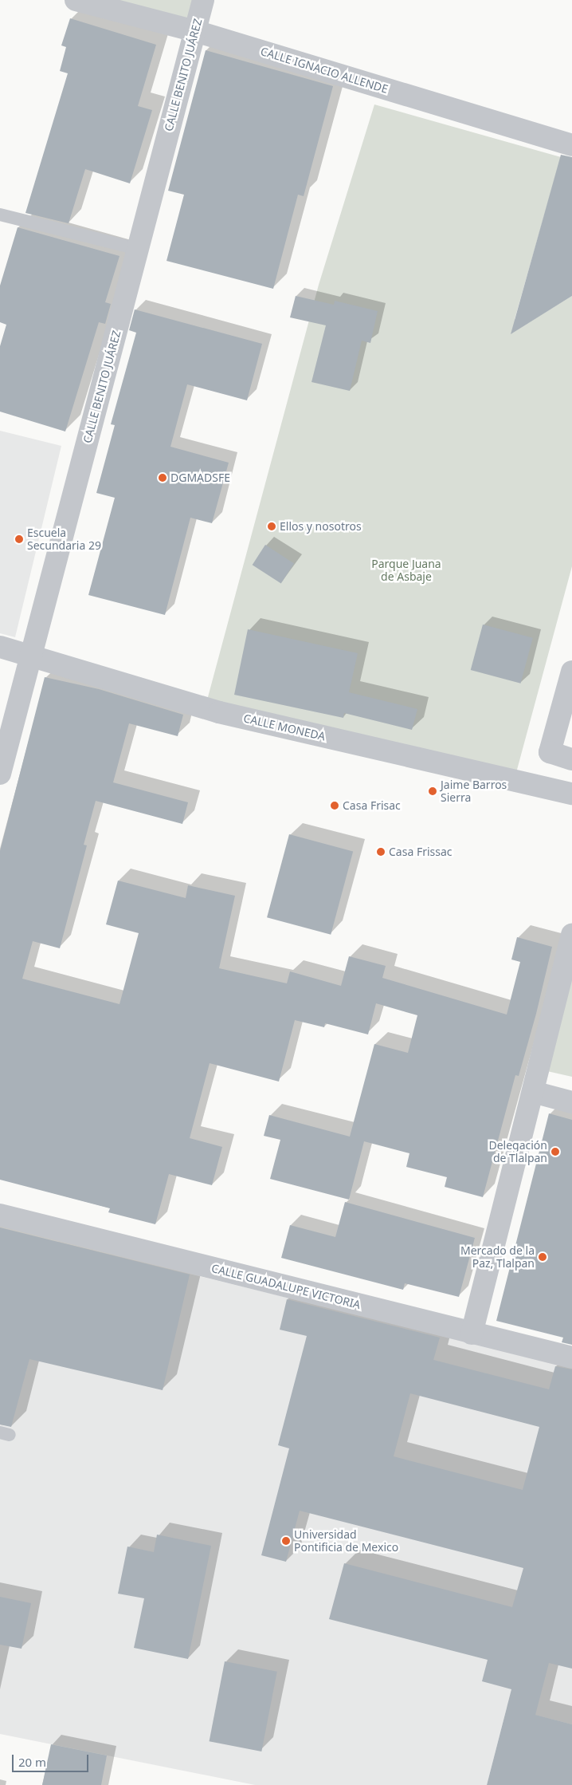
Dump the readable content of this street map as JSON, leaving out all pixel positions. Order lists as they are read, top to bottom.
{
  "streets": {
    "street": [
      "CALLE IGNACIO ALLENDE",
      "CALLE BENITO JUÁREZ",
      "CALLE MONEDA",
      "CALLE GUADALUPE VICTORIA"
    ]
  },
  "crossings": [
    ["CALLE IGNACIO ALLENDE", "CALLE BENITO JUÁREZ"],
    ["CALLE BENITO JUÁREZ", "CALLE MONEDA"]
  ],
  "parks": ["Parque Juana de Asbaje"],
  "places": [
    "DGMADSFE",
    "Ellos y nosotros",
    "Escuela Secundaria 29",
    "Jaime Barros Sierra",
    "Casa Frisac",
    "Casa Frissac",
    "Delegación de Tlalpan",
    "Mercado de la Paz, Tlalpan",
    "Universidad Pontificia de Mexico"
  ],
  "scale_bar": "20 m"
}
